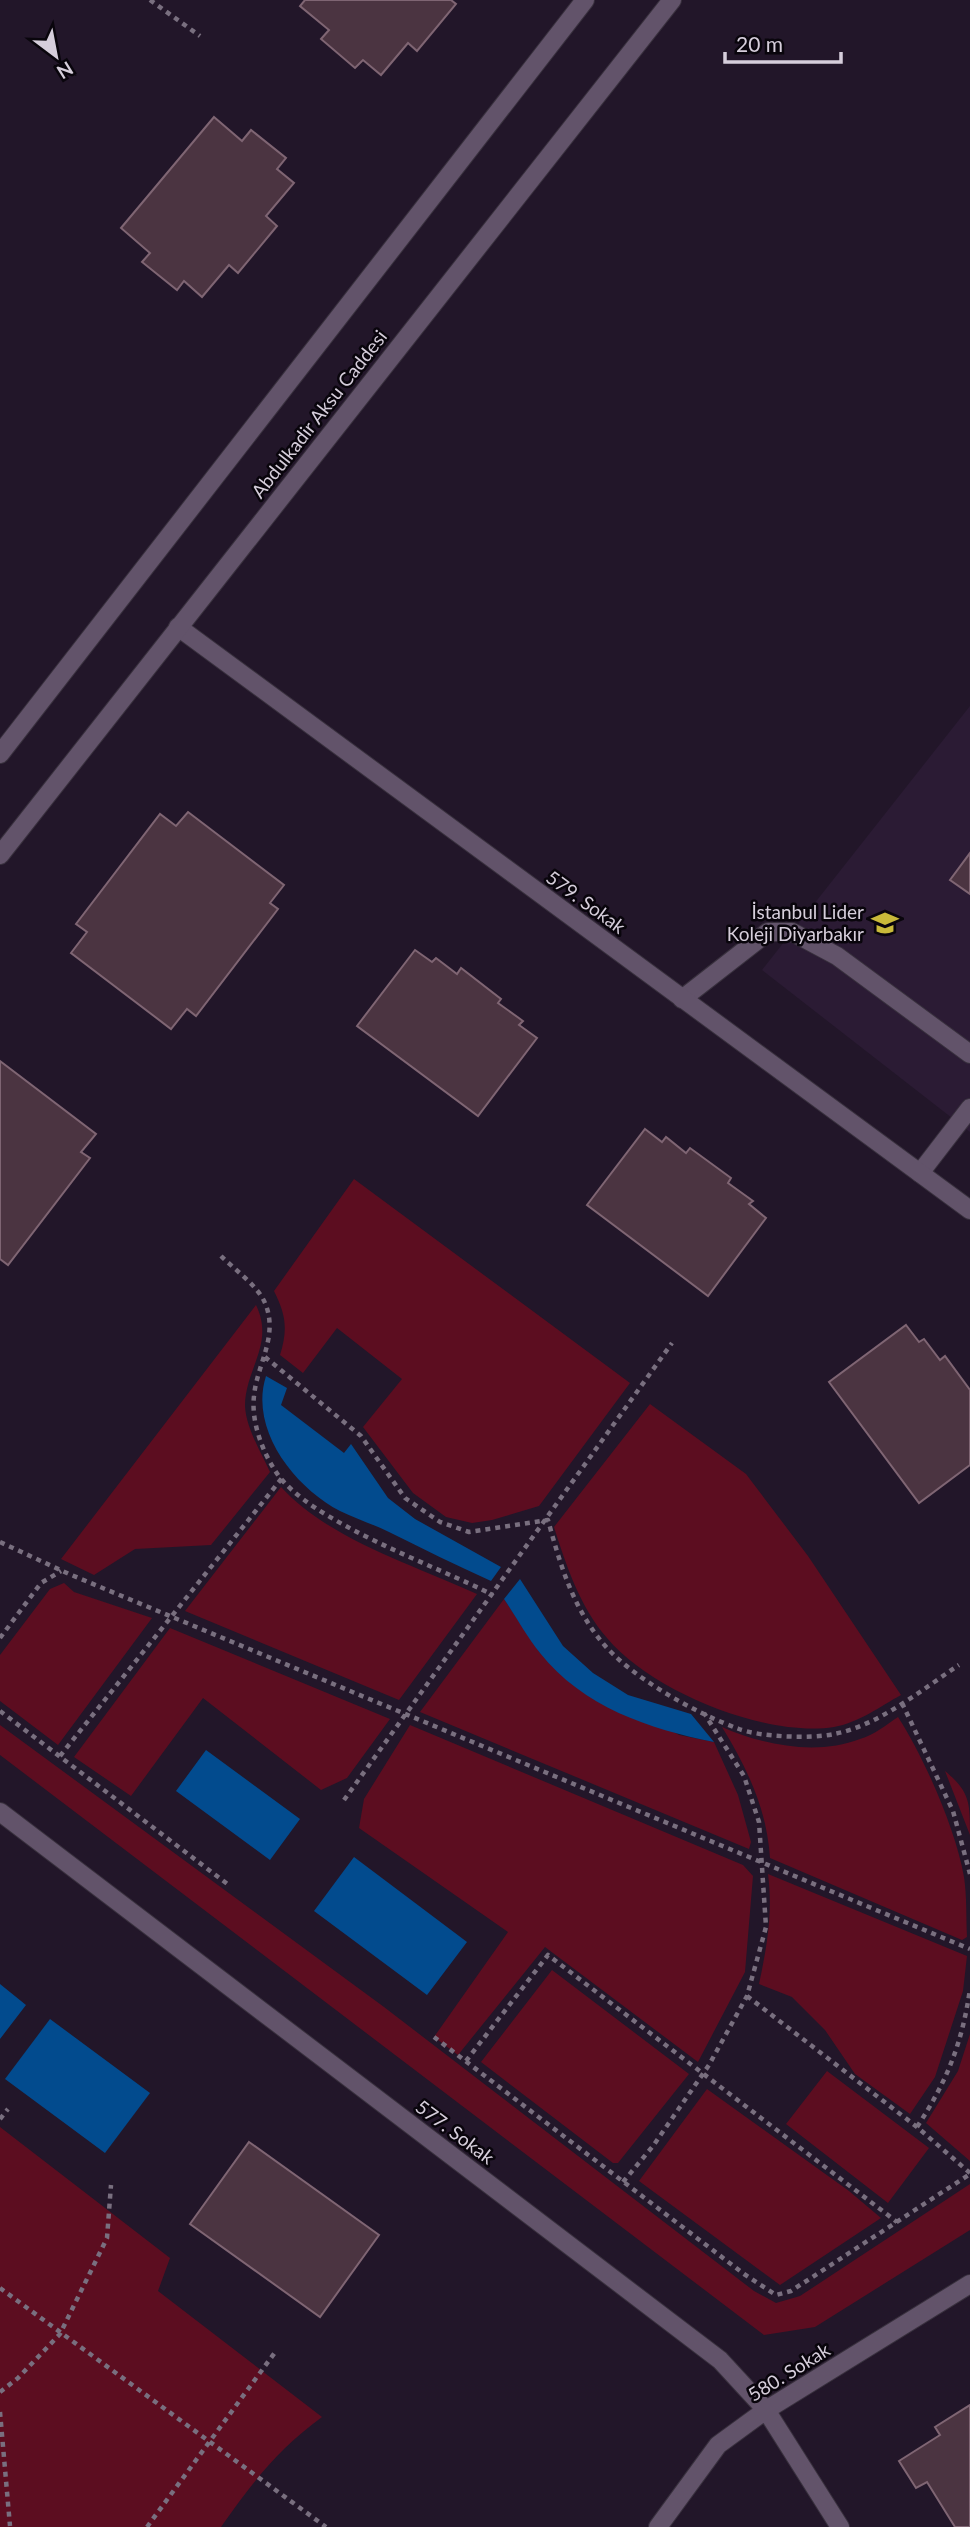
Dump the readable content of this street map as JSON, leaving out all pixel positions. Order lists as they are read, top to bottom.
{
  "streets": {
    "street": [
      "Abdulkadir Aksu Caddesi",
      "579. Sokak",
      "577. Sokak",
      "580. Sokak"
    ]
  },
  "crossings": [
    ["Abdulkadir Aksu Caddesi", "579. Sokak"],
    ["577. Sokak", "580. Sokak"]
  ],
  "places": {
    "school or university": ["İstanbul Lider Koleji Diyarbakır"]
  },
  "scale_bar": "20 m",
  "north": "bottom right"
}
